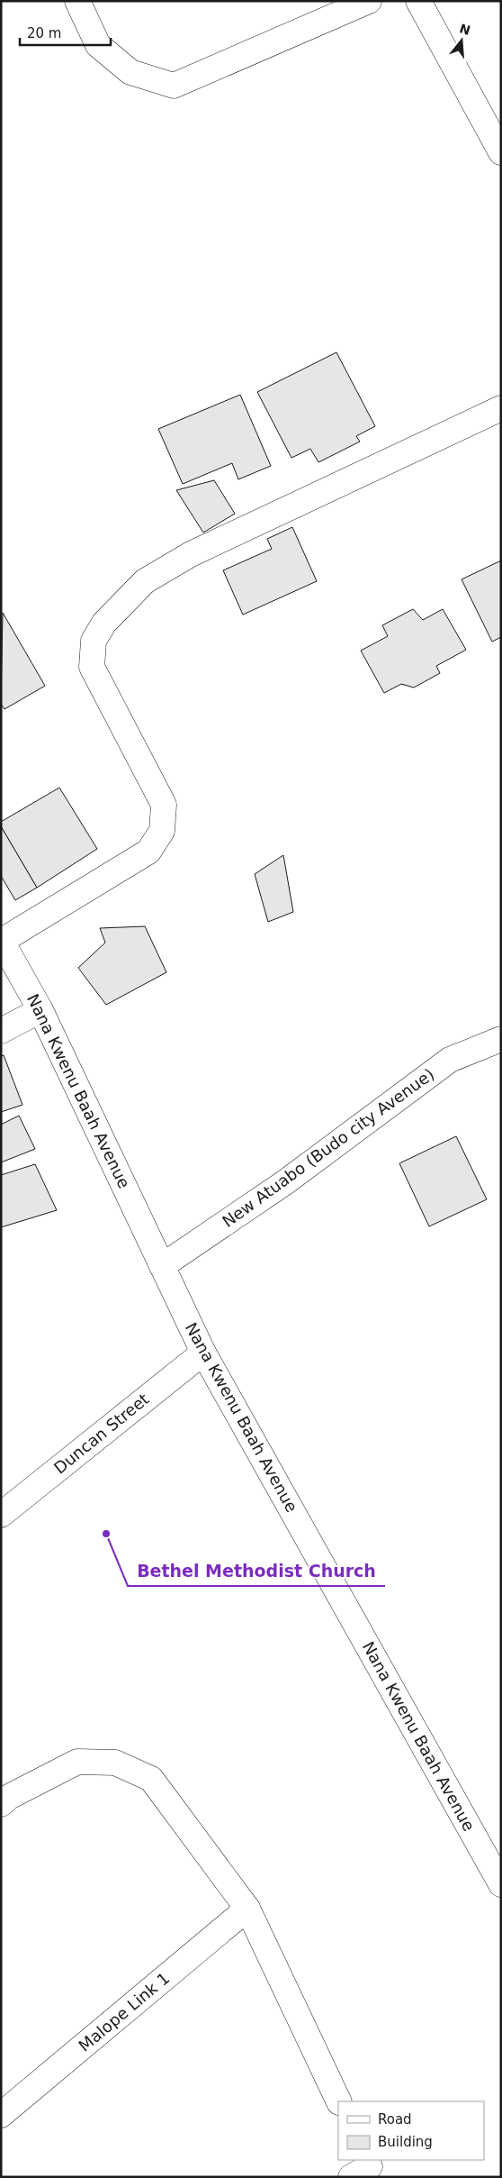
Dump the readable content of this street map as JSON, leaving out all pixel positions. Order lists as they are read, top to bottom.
{
  "streets": {
    "street": [
      "Nana Kwenu Baah Avenue",
      "New Atuabo (Budo city Avenue)",
      "Duncan Street",
      "Malope Link 1"
    ]
  },
  "crossings": [
    ["Nana Kwenu Baah Avenue", "New Atuabo (Budo city Avenue)"],
    ["Nana Kwenu Baah Avenue", "Duncan Street"]
  ],
  "places": ["Bethel Methodist Church"],
  "legend": ["Road", "Building"],
  "scale_bar": "20 m",
  "north": "top"
}
